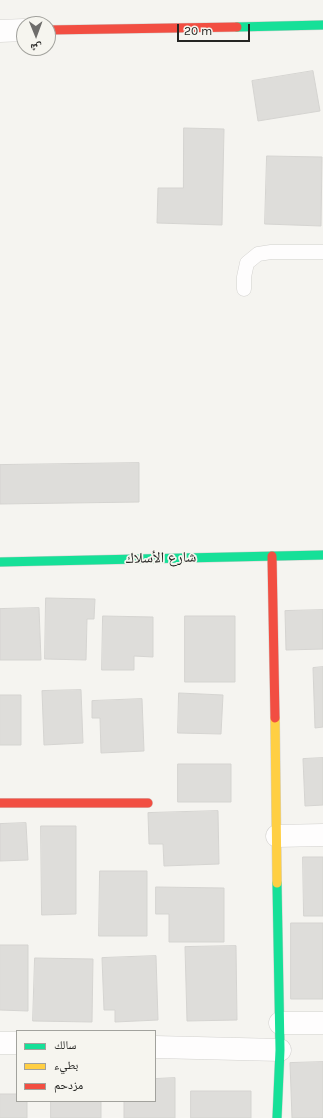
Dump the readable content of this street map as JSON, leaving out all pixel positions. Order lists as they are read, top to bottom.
{
  "streets": {
    "street": ["شارع الأسلاك"]
  },
  "legend": ["سالك", "بطيء", "مزدحم"],
  "scale_bar": "20 m",
  "north": "bottom"
}
